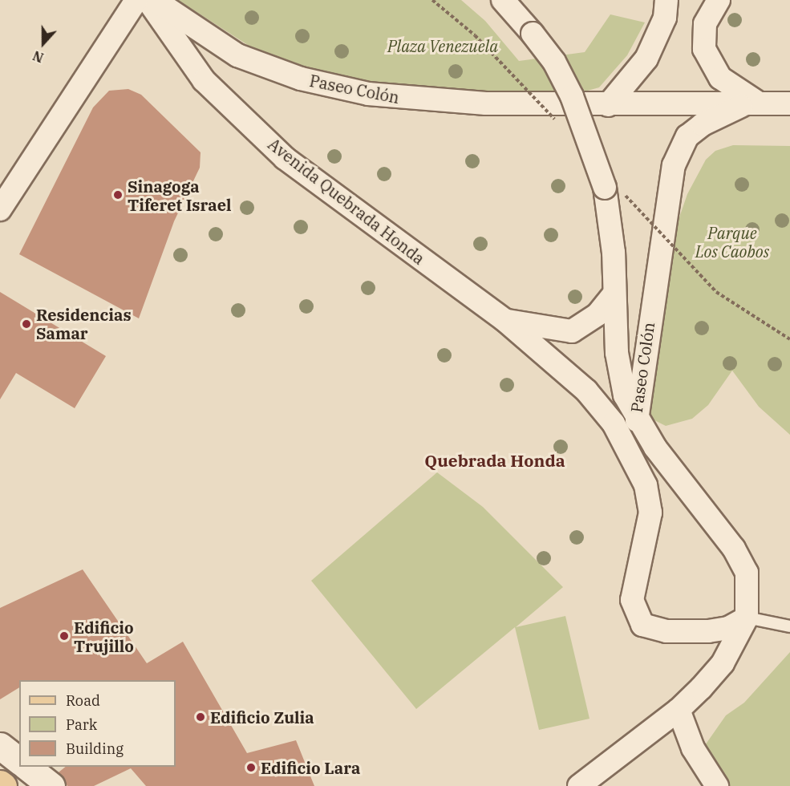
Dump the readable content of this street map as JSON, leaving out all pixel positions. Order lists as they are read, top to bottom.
{
  "streets": {
    "street": ["Paseo Colón", "Avenida Quebrada Honda"]
  },
  "crossings": [
    ["Paseo Colón", "Avenida Quebrada Honda"]
  ],
  "districts": ["Quebrada Honda"],
  "parks": ["Plaza Venezuela", "Parque Los Caobos"],
  "places": [
    "Sinagoga Tiferet Israel",
    "Residencias Samar",
    "Edificio Trujillo",
    "Edificio Zulia",
    "Edificio Lara"
  ],
  "legend": ["Road", "Park", "Building"],
  "north": "bottom"
}
